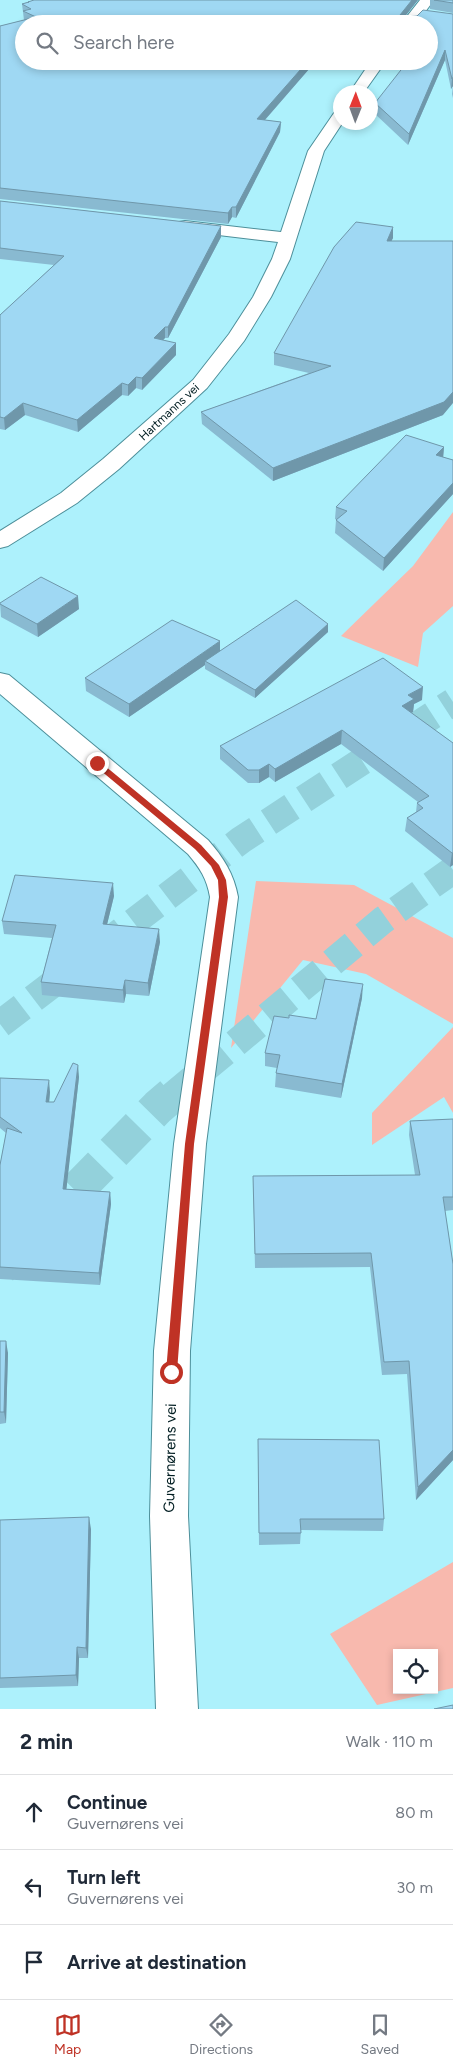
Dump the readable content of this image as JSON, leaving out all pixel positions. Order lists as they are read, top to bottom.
{
  "streets": {
    "street": ["Hartmanns vei", "Guvernørens vei"]
  },
  "north": "top",
  "page": {
    "search": "Search here",
    "heading": ["2 min", "Walk · 110 m"],
    "list": [
      ["Continue", "Guvernørens vei", "80 m"],
      ["Turn left", "Guvernørens vei", "30 m"],
      "Arrive at destination"
    ],
    "nav": ["Map", "Directions", "Saved"]
  }
}
